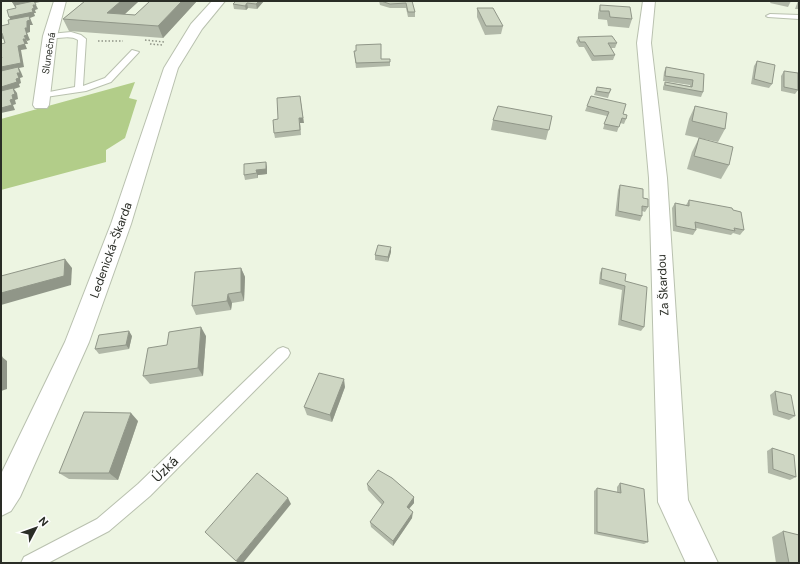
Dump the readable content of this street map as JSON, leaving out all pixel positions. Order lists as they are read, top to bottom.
{
  "streets": {
    "street": ["Slunečná", "Ledenická-Škarda", "Za Škardou"],
    "lane": ["Úzká"]
  },
  "north": "top right"
}
